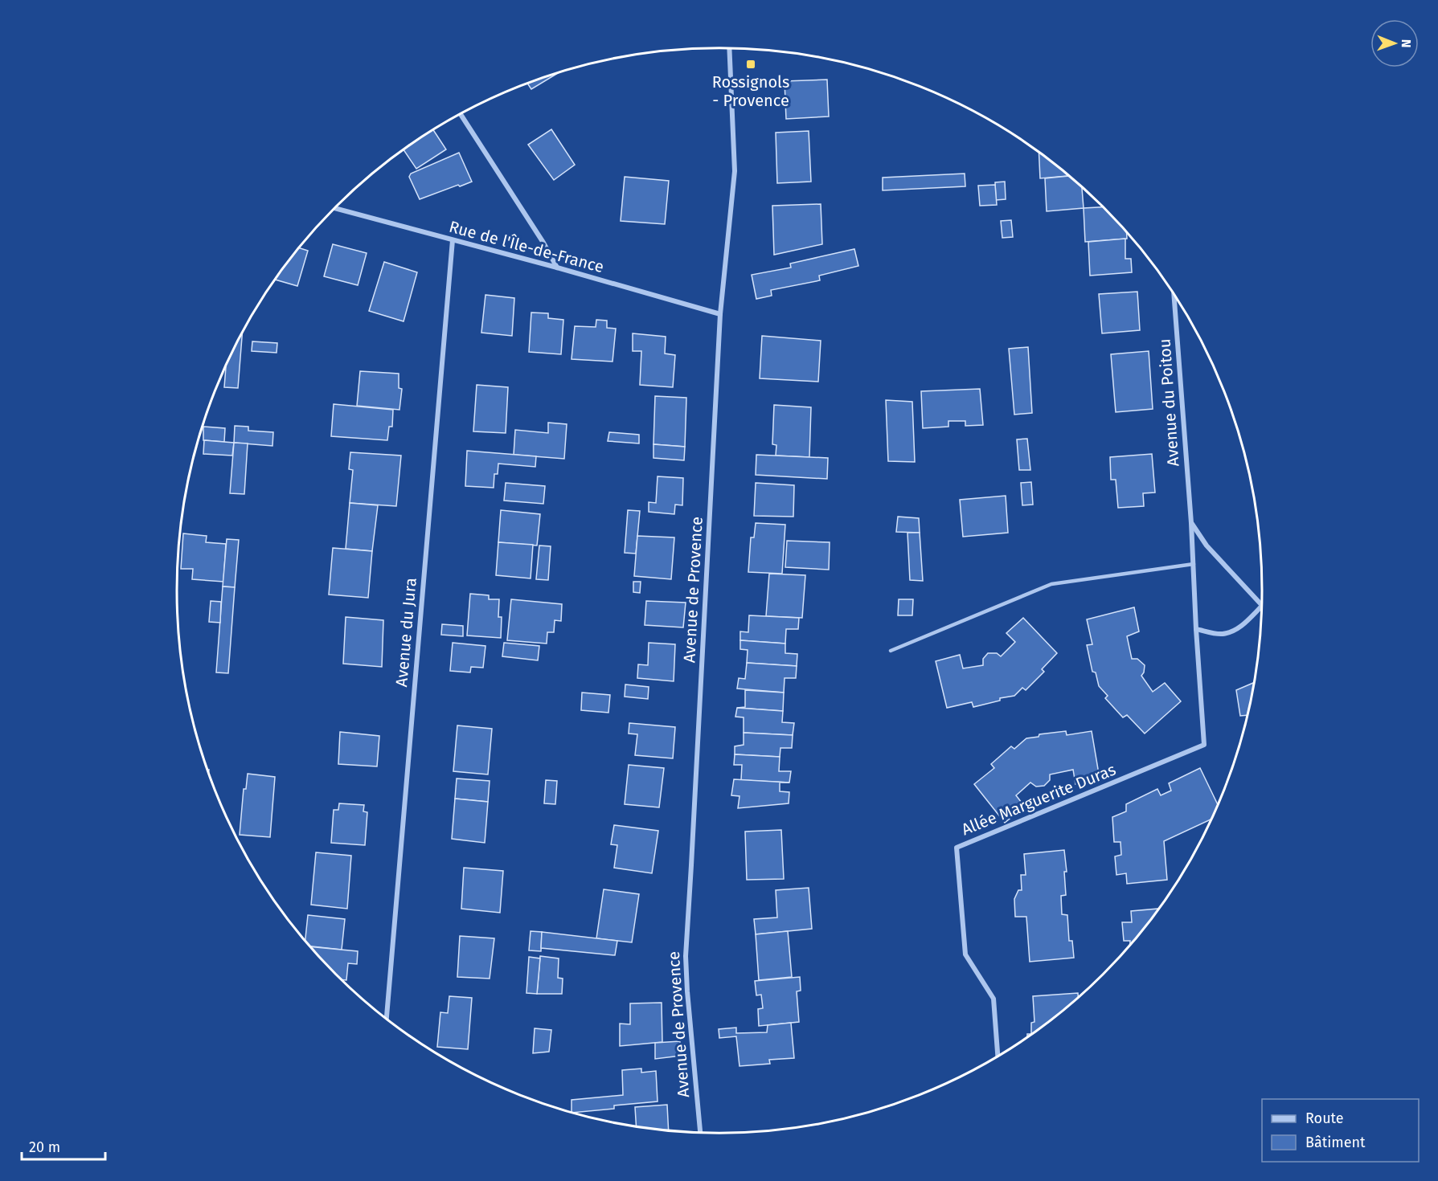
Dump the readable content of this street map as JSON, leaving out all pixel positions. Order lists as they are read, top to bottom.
{
  "streets": {
    "street": [
      "Rue de l'Île-de-France",
      "Avenue du Poitou",
      "Avenue de Provence",
      "Avenue du Jura",
      "Allée Marguerite Duras"
    ]
  },
  "crossings": [
    ["Rue de l'Île-de-France", "Avenue de Provence"],
    ["Rue de l'Île-de-France", "Avenue du Jura"],
    ["Avenue du Poitou", "Allée Marguerite Duras"]
  ],
  "places": {
    "transit": ["Rossignols - Provence"]
  },
  "legend": ["Route", "Bâtiment"],
  "scale_bar": "20 m",
  "north": "right"
}
